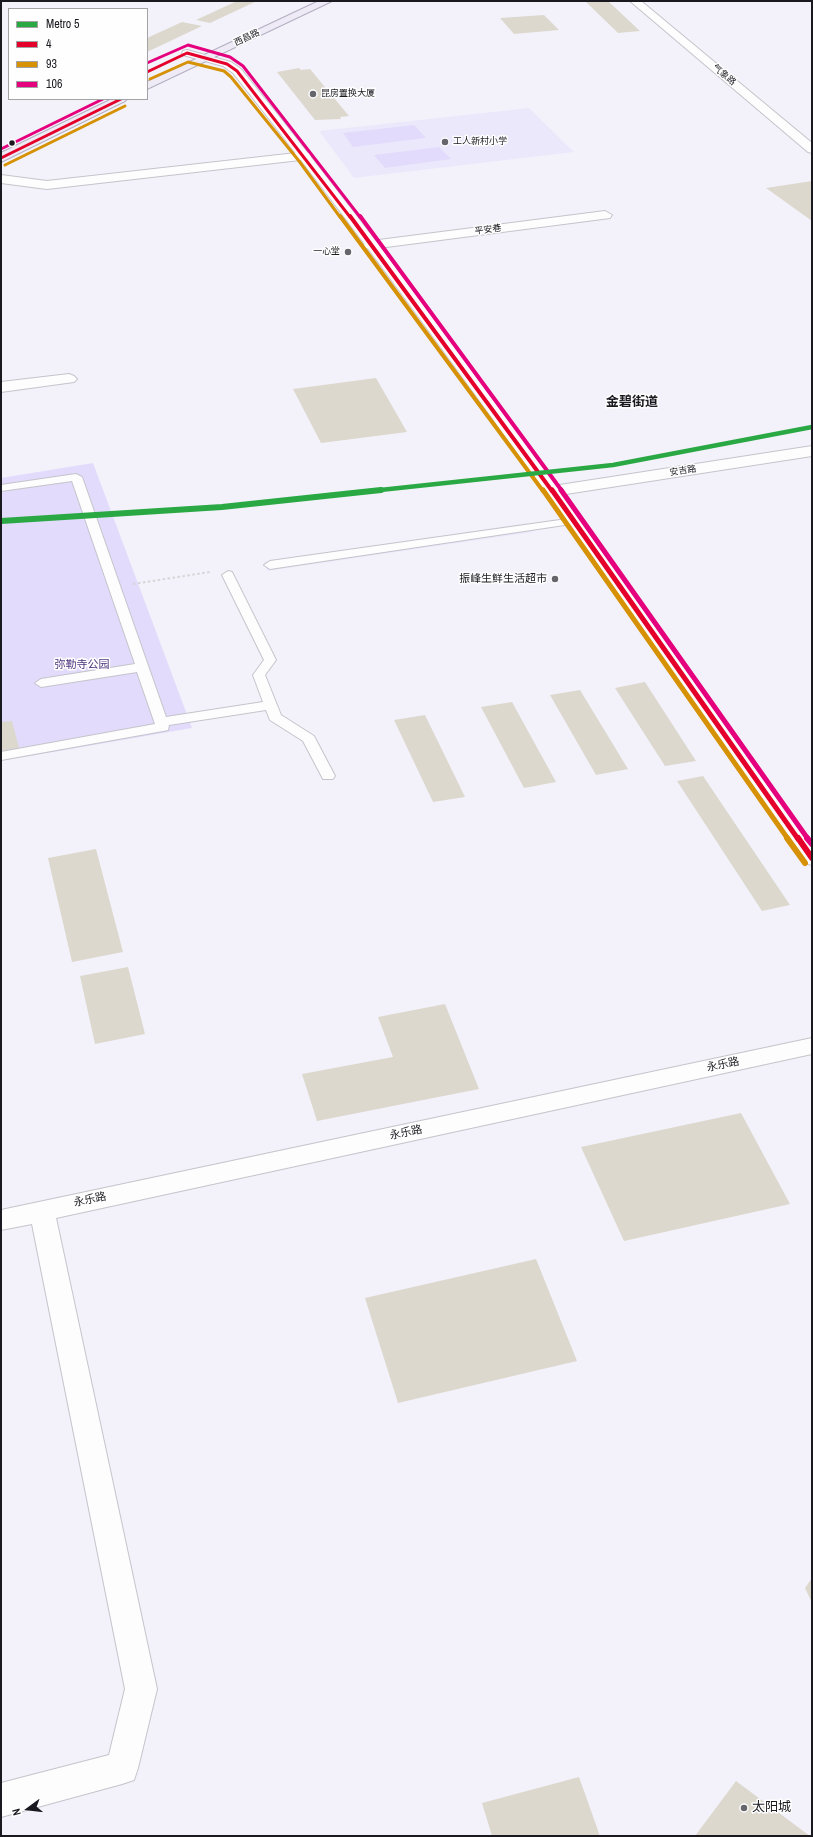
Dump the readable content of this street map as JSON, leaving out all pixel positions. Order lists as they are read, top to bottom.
{
  "streets": {
    "main road": ["西昌路"],
    "street": [
      "气象路",
      "平安巷",
      "安吉路",
      "永乐路"
    ]
  },
  "districts": ["金碧街道"],
  "parks": ["弥勒寺公园"],
  "places": [
    "昆房置换大厦",
    "工人新村小学",
    "一心堂",
    "振峰生鲜生活超市",
    "太阳城"
  ],
  "lines": [
    "transit line 106",
    "transit line 4",
    "transit line 93",
    "metro line 5"
  ],
  "legend": [
    "Metro 5",
    "4",
    "93",
    "106"
  ],
  "north": "left"
}
